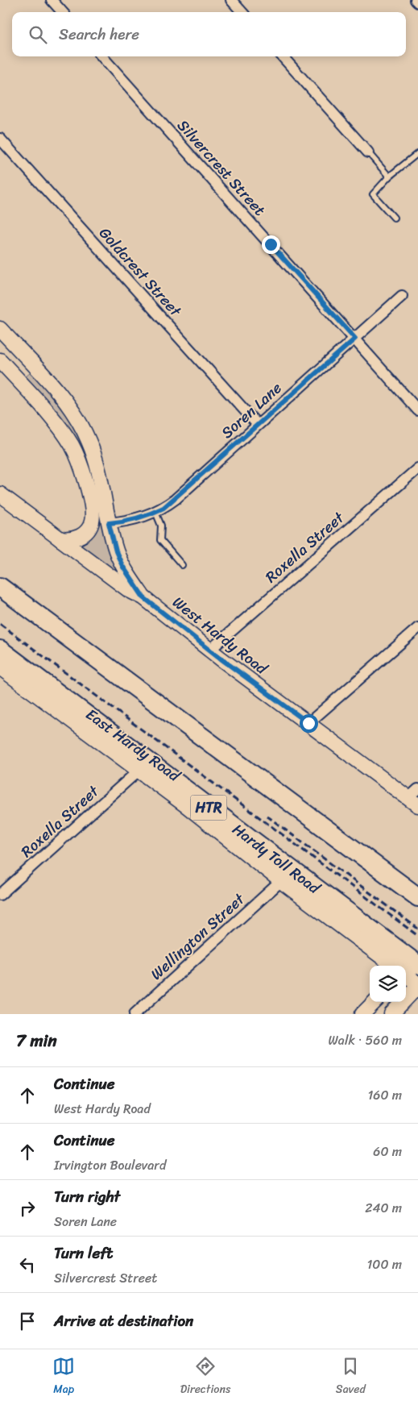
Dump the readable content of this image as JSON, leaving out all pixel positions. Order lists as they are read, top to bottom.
{
  "streets": {
    "highway": ["HTR", "Hardy Toll Road"],
    "main road": ["West Hardy Road", "East Hardy Road"],
    "street": [
      "Silvercrest Street",
      "Goldcrest Street",
      "Soren Lane",
      "Roxella Street",
      "Wellington Street"
    ]
  },
  "crossings": [
    ["Silvercrest Street", "Soren Lane"],
    ["Goldcrest Street", "Soren Lane"],
    ["Roxella Street", "West Hardy Road"],
    ["Roxella Street", "East Hardy Road"],
    ["East Hardy Road", "Wellington Street"]
  ],
  "page": {
    "search": "Search here",
    "heading": ["7 min", "Walk · 560 m"],
    "list": [
      ["Continue", "West Hardy Road", "160 m"],
      ["Continue", "Irvington Boulevard", "60 m"],
      ["Turn right", "Soren Lane", "240 m"],
      ["Turn left", "Silvercrest Street", "100 m"],
      "Arrive at destination"
    ],
    "nav": ["Map", "Directions", "Saved"]
  }
}
